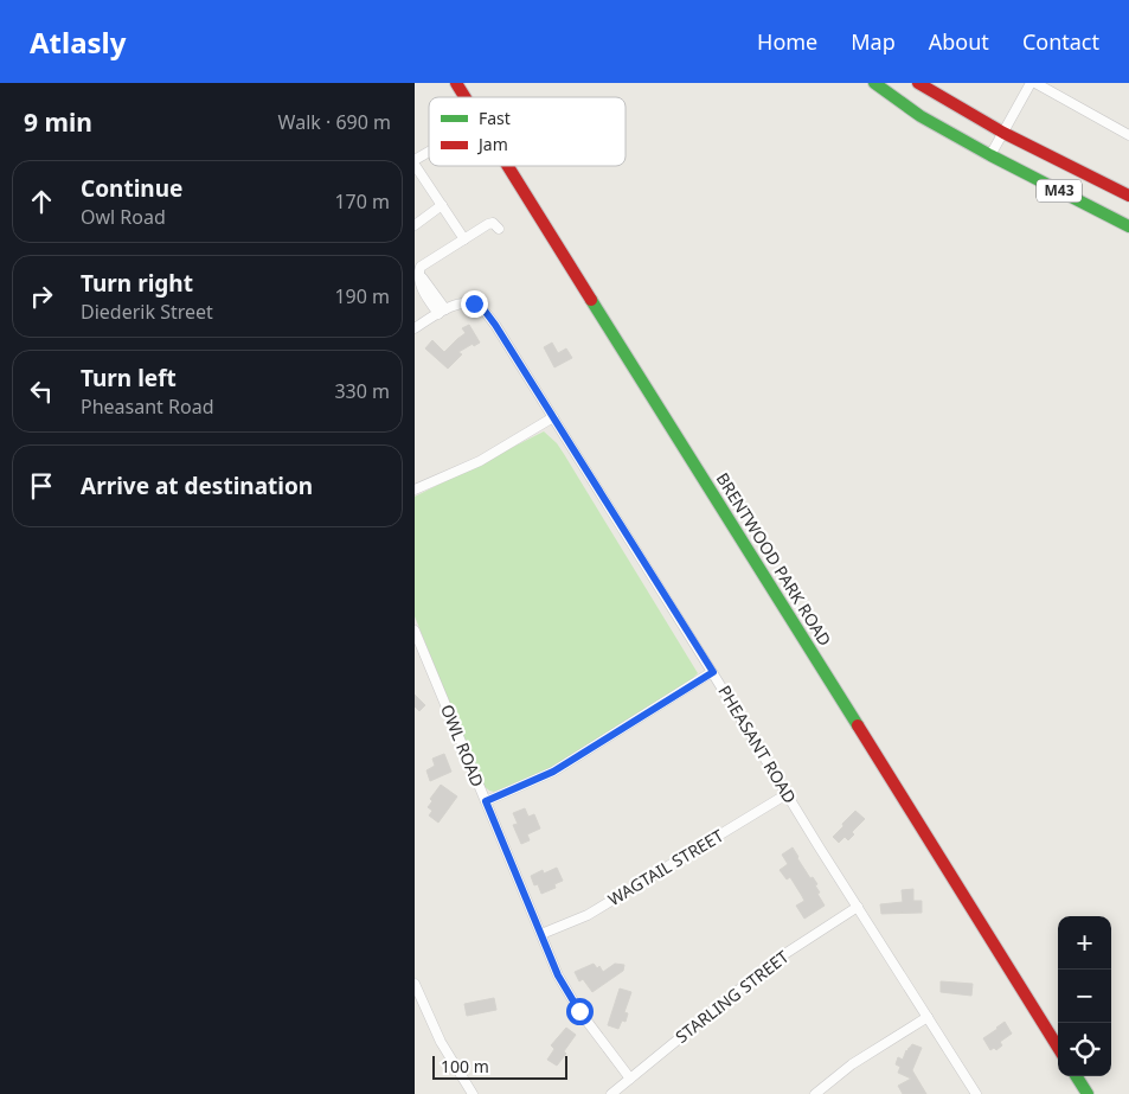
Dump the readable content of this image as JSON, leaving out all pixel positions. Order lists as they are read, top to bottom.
{
  "streets": {
    "street": [
      "M43",
      "BRENTWOOD PARK ROAD",
      "PHEASANT ROAD",
      "OWL ROAD",
      "WAGTAIL STREET",
      "STARLING STREET"
    ]
  },
  "crossings": [
    ["PHEASANT ROAD", "WAGTAIL STREET"],
    ["PHEASANT ROAD", "STARLING STREET"],
    ["OWL ROAD", "WAGTAIL STREET"],
    ["OWL ROAD", "STARLING STREET"]
  ],
  "legend": ["Fast", "Jam"],
  "scale_bar": "100 m",
  "page": {
    "header": "Atlasly",
    "nav": [
      "Home",
      "Map",
      "About",
      "Contact"
    ],
    "heading": ["9 min", "Walk · 690 m"],
    "list": [
      ["Continue", "Owl Road", "170 m"],
      ["Turn right", "Diederik Street", "190 m"],
      ["Turn left", "Pheasant Road", "330 m"],
      "Arrive at destination"
    ],
    "map_buttons": ["+", "−"],
    "scale": "100 m"
  }
}
